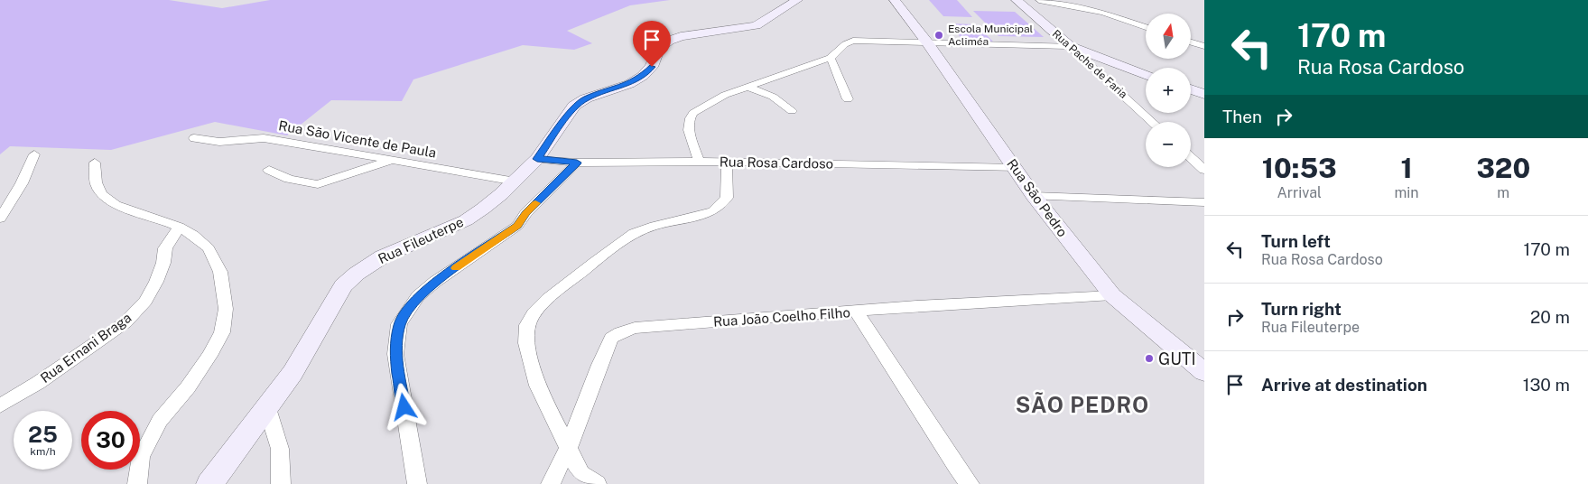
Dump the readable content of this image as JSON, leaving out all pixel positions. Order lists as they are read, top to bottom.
{
  "streets": {
    "street": [
      "Rua Pache de Faria",
      "Rua São Vicente de Paula",
      "Rua Rosa Cardoso",
      "Rua São Pedro",
      "Rua Fileuterpe",
      "Rua João Coelho Filho",
      "Rua Ernani Braga"
    ]
  },
  "crossings": [
    ["Rua São Vicente de Paula", "Rua Fileuterpe"],
    ["Rua Rosa Cardoso", "Rua São Pedro"],
    ["Rua Rosa Cardoso", "Rua Fileuterpe"],
    ["Rua São Pedro", "Rua João Coelho Filho"]
  ],
  "districts": ["SÃO PEDRO"],
  "places": ["Escola Municipal Acliméa", "GUTI"],
  "north": "top",
  "page": {
    "turn": ["170 m", "Rua Rosa Cardoso"],
    "map_buttons": ["+", "−"],
    "then": "Then",
    "eta": [
      "10:53",
      "Arrival",
      "1",
      "min",
      "320",
      "m"
    ],
    "list": [
      {
        "name": "Turn left",
        "note": "Rua Rosa Cardoso",
        "value": "170 m"
      },
      {
        "name": "Turn right",
        "note": "Rua Fileuterpe",
        "value": "20 m"
      },
      {
        "name": "Arrive at destination",
        "value": "130 m"
      }
    ],
    "speed": "25 km/h",
    "limit": "30"
  }
}
